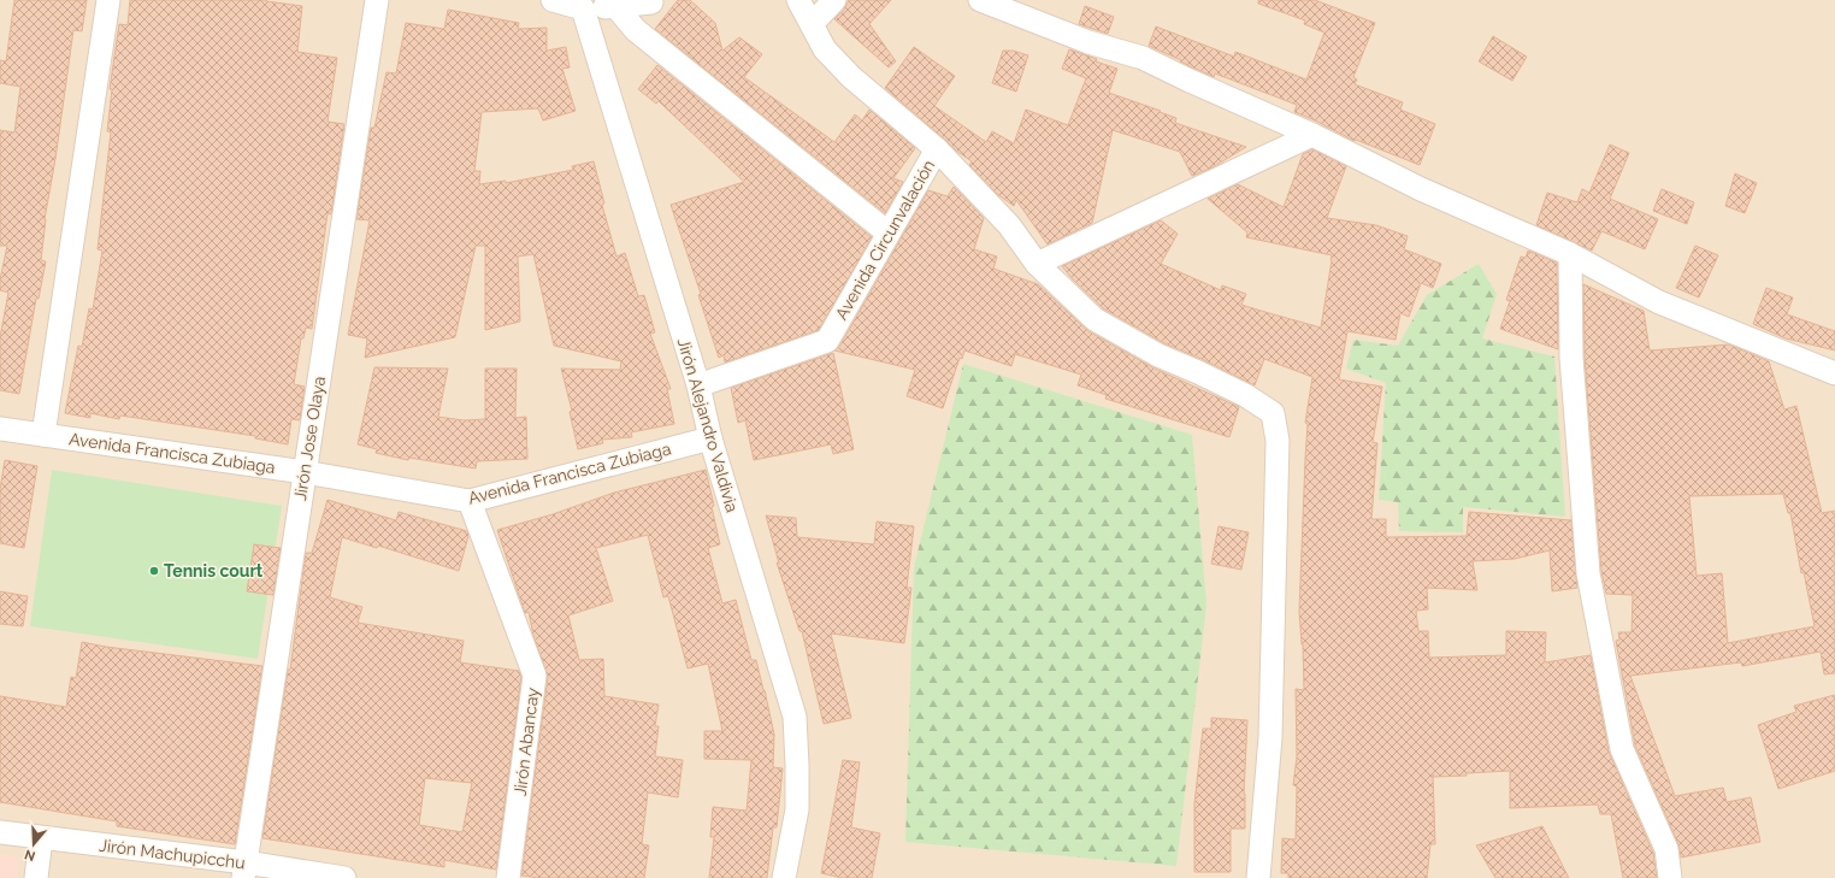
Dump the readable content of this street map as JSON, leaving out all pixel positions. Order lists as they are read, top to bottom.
{
  "streets": {
    "street": [
      "Avenida Circunvalación",
      "Jirón Alejandro Valdivia",
      "Jirón Jose Olaya",
      "Avenida Francisca Zubiaga",
      "Jirón Abancay",
      "Jirón Machupicchu"
    ]
  },
  "crossings": [
    ["Avenida Circunvalación", "Jirón Alejandro Valdivia"],
    ["Jirón Alejandro Valdivia", "Avenida Francisca Zubiaga"],
    ["Jirón Jose Olaya", "Avenida Francisca Zubiaga"],
    ["Jirón Jose Olaya", "Jirón Machupicchu"],
    ["Avenida Francisca Zubiaga", "Jirón Abancay"]
  ],
  "places": ["Tennis court"],
  "north": "bottom"
}
